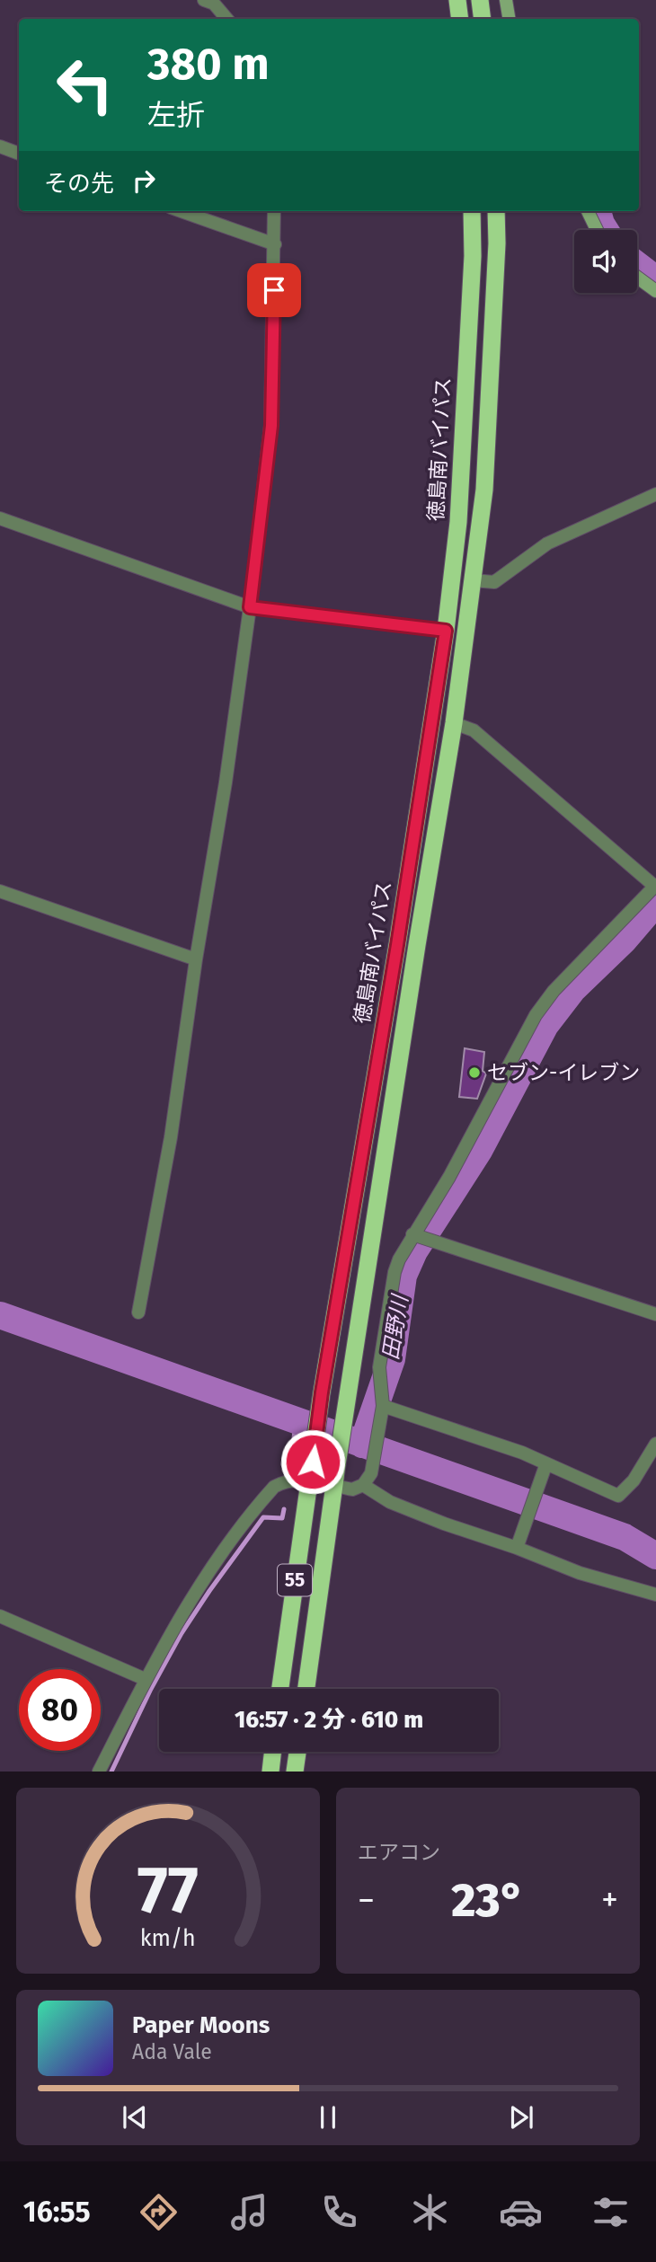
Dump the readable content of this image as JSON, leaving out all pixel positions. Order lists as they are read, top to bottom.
{
  "streets": {
    "highway": ["徳島南バイパス", "55"]
  },
  "water": ["田野川"],
  "places": ["セブン-イレブン"],
  "page": {
    "turn": ["380 m", "左折"],
    "then": "その先",
    "limit": "80",
    "trip": "16:57 · 2 分 · 610 m",
    "tile": "エアコン",
    "heat": ["−", "23°", "+"],
    "song": ["Paper Moons", "Ada Vale"],
    "tabs": "16:55",
    "gauge": ["77", "km/h"]
  }
}
